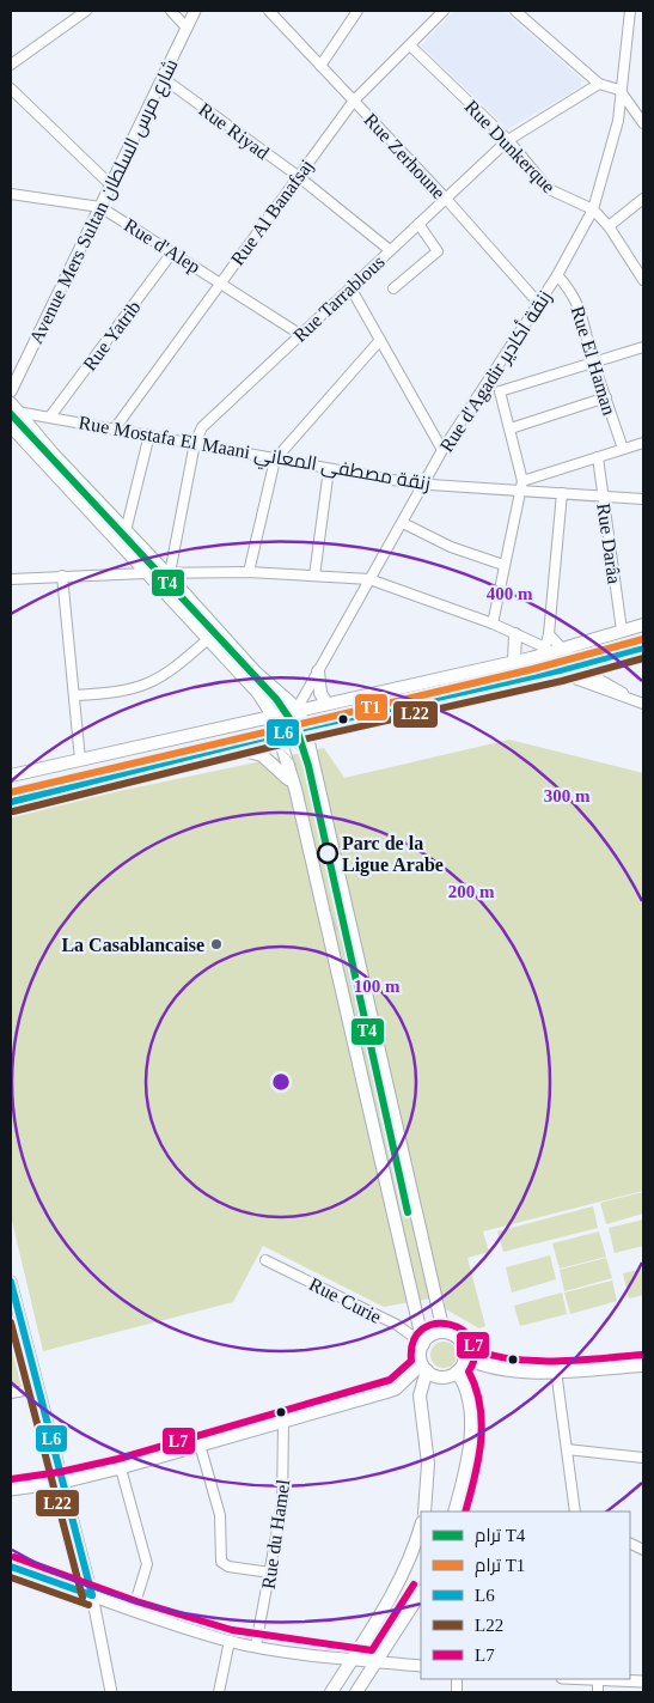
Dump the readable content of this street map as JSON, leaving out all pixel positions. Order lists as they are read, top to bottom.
{
  "streets": {
    "street": [
      "Rue Riyad",
      "Rue Dunkerque",
      "Rue Zerhoune",
      "Avenue Mers Sultan شارع مرس السلطان",
      "Rue Al Banafsaj",
      "Rue d'Alep",
      "Rue Tarrablous",
      "Rue Yatrib",
      "Rue El Haman",
      "Rue d'Agadir زنقة أكادير",
      "Rue Mostafa El Maani زنقة مصطفى المعاني",
      "Rue Darâa",
      "Rue Curie",
      "Rue du Hamel"
    ]
  },
  "crossings": [
    ["Rue Riyad", "Avenue Mers Sultan شارع مرس السلطان"],
    ["Rue Riyad", "Rue Al Banafsaj"],
    ["Rue Riyad", "Rue Tarrablous"],
    ["Rue Dunkerque", "Rue Al Banafsaj"],
    ["Rue Dunkerque", "Rue Tarrablous"],
    ["Rue Dunkerque", "Rue d'Agadir زنقة أكادير"],
    ["Rue Zerhoune", "Rue Al Banafsaj"],
    ["Rue Zerhoune", "Rue Tarrablous"],
    ["Rue Zerhoune", "Rue d'Agadir زنقة أكادير"],
    ["Avenue Mers Sultan شارع مرس السلطان", "Rue d'Alep"],
    ["Rue Al Banafsaj", "Rue d'Alep"],
    ["Rue Al Banafsaj", "Rue Mostafa El Maani زنقة مصطفى المعاني"],
    ["Rue d'Alep", "Rue Tarrablous"],
    ["Rue d'Alep", "Rue Yatrib"],
    ["Rue Tarrablous", "Rue Mostafa El Maani زنقة مصطفى المعاني"],
    ["Rue Yatrib", "Rue Mostafa El Maani زنقة مصطفى المعاني"],
    ["Rue El Haman", "Rue d'Agadir زنقة أكادير"],
    ["Rue d'Agadir زنقة أكادير", "Rue Mostafa El Maani زنقة مصطفى المعاني"],
    ["Rue Mostafa El Maani زنقة مصطفى المعاني", "Rue Darâa"]
  ],
  "places": ["Parc de la Ligue Arabe", "La Casablancaise"],
  "lines": [
    "tram line T4",
    "tram line T1",
    "transit line L6",
    "transit line L22",
    "transit line L7"
  ],
  "legend": [
    "ترام T4",
    "ترام T1",
    "L6",
    "L22",
    "L7"
  ],
  "rings": [
    "400 m",
    "300 m",
    "200 m",
    "100 m"
  ]
}
